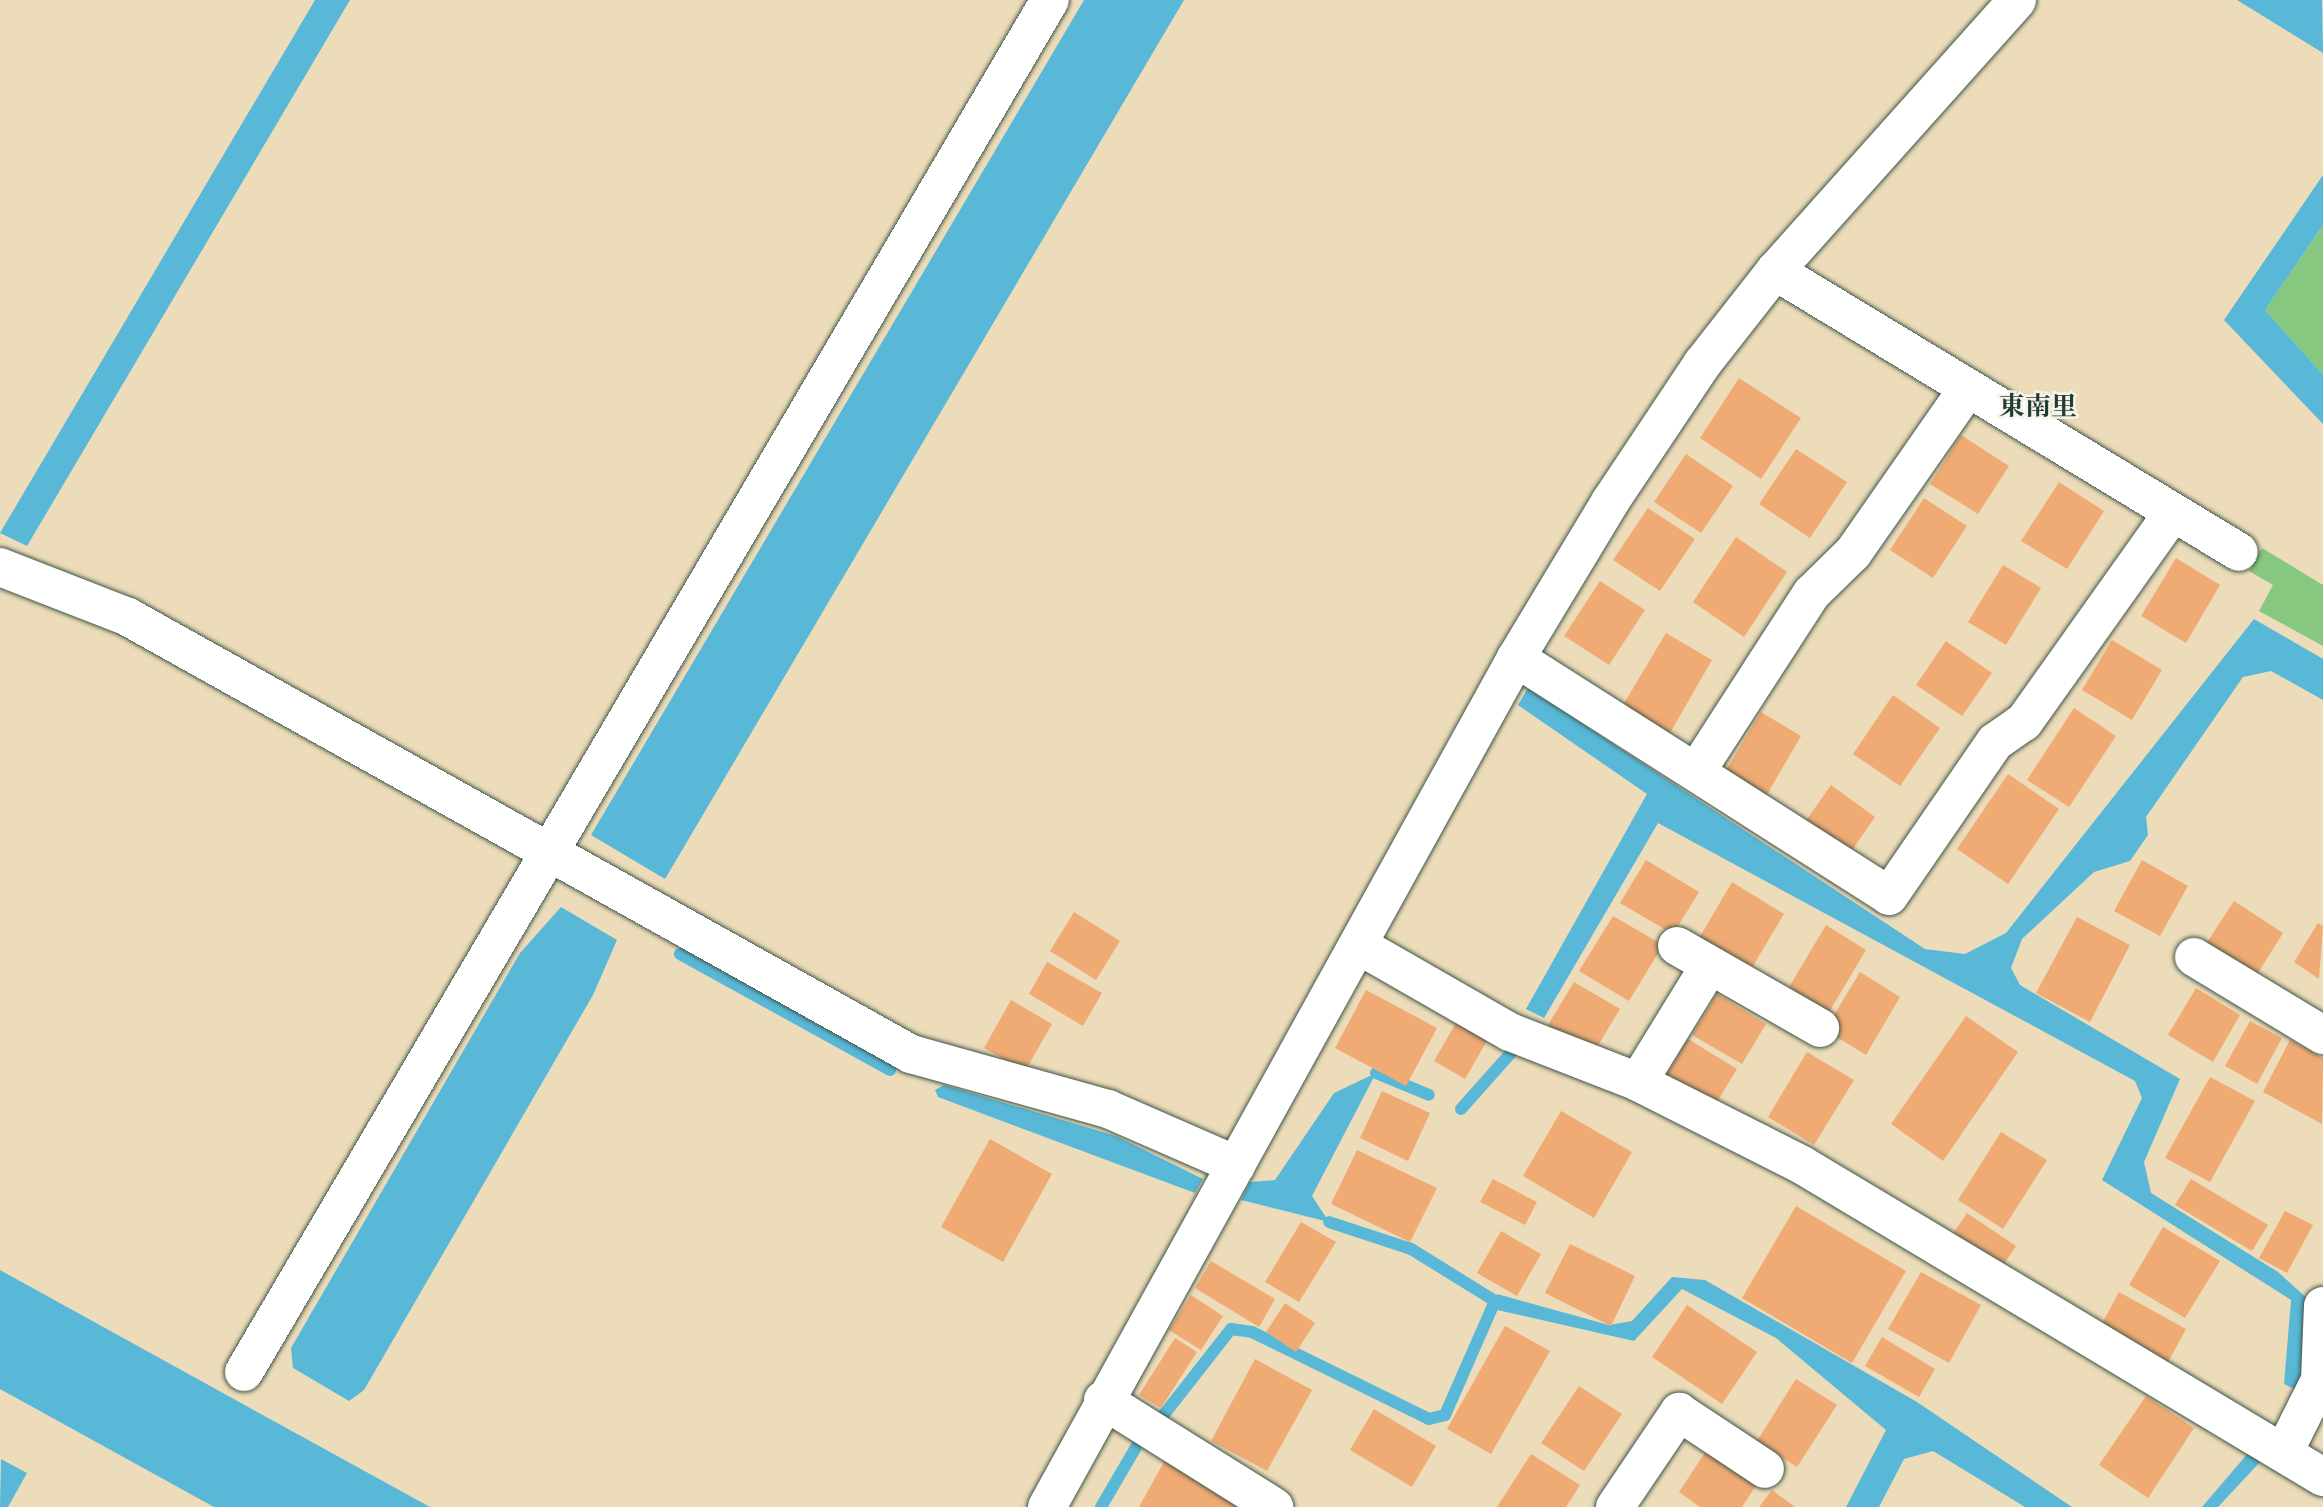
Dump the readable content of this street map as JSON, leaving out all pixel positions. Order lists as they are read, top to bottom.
{
  "districts": ["東南里"]
}
